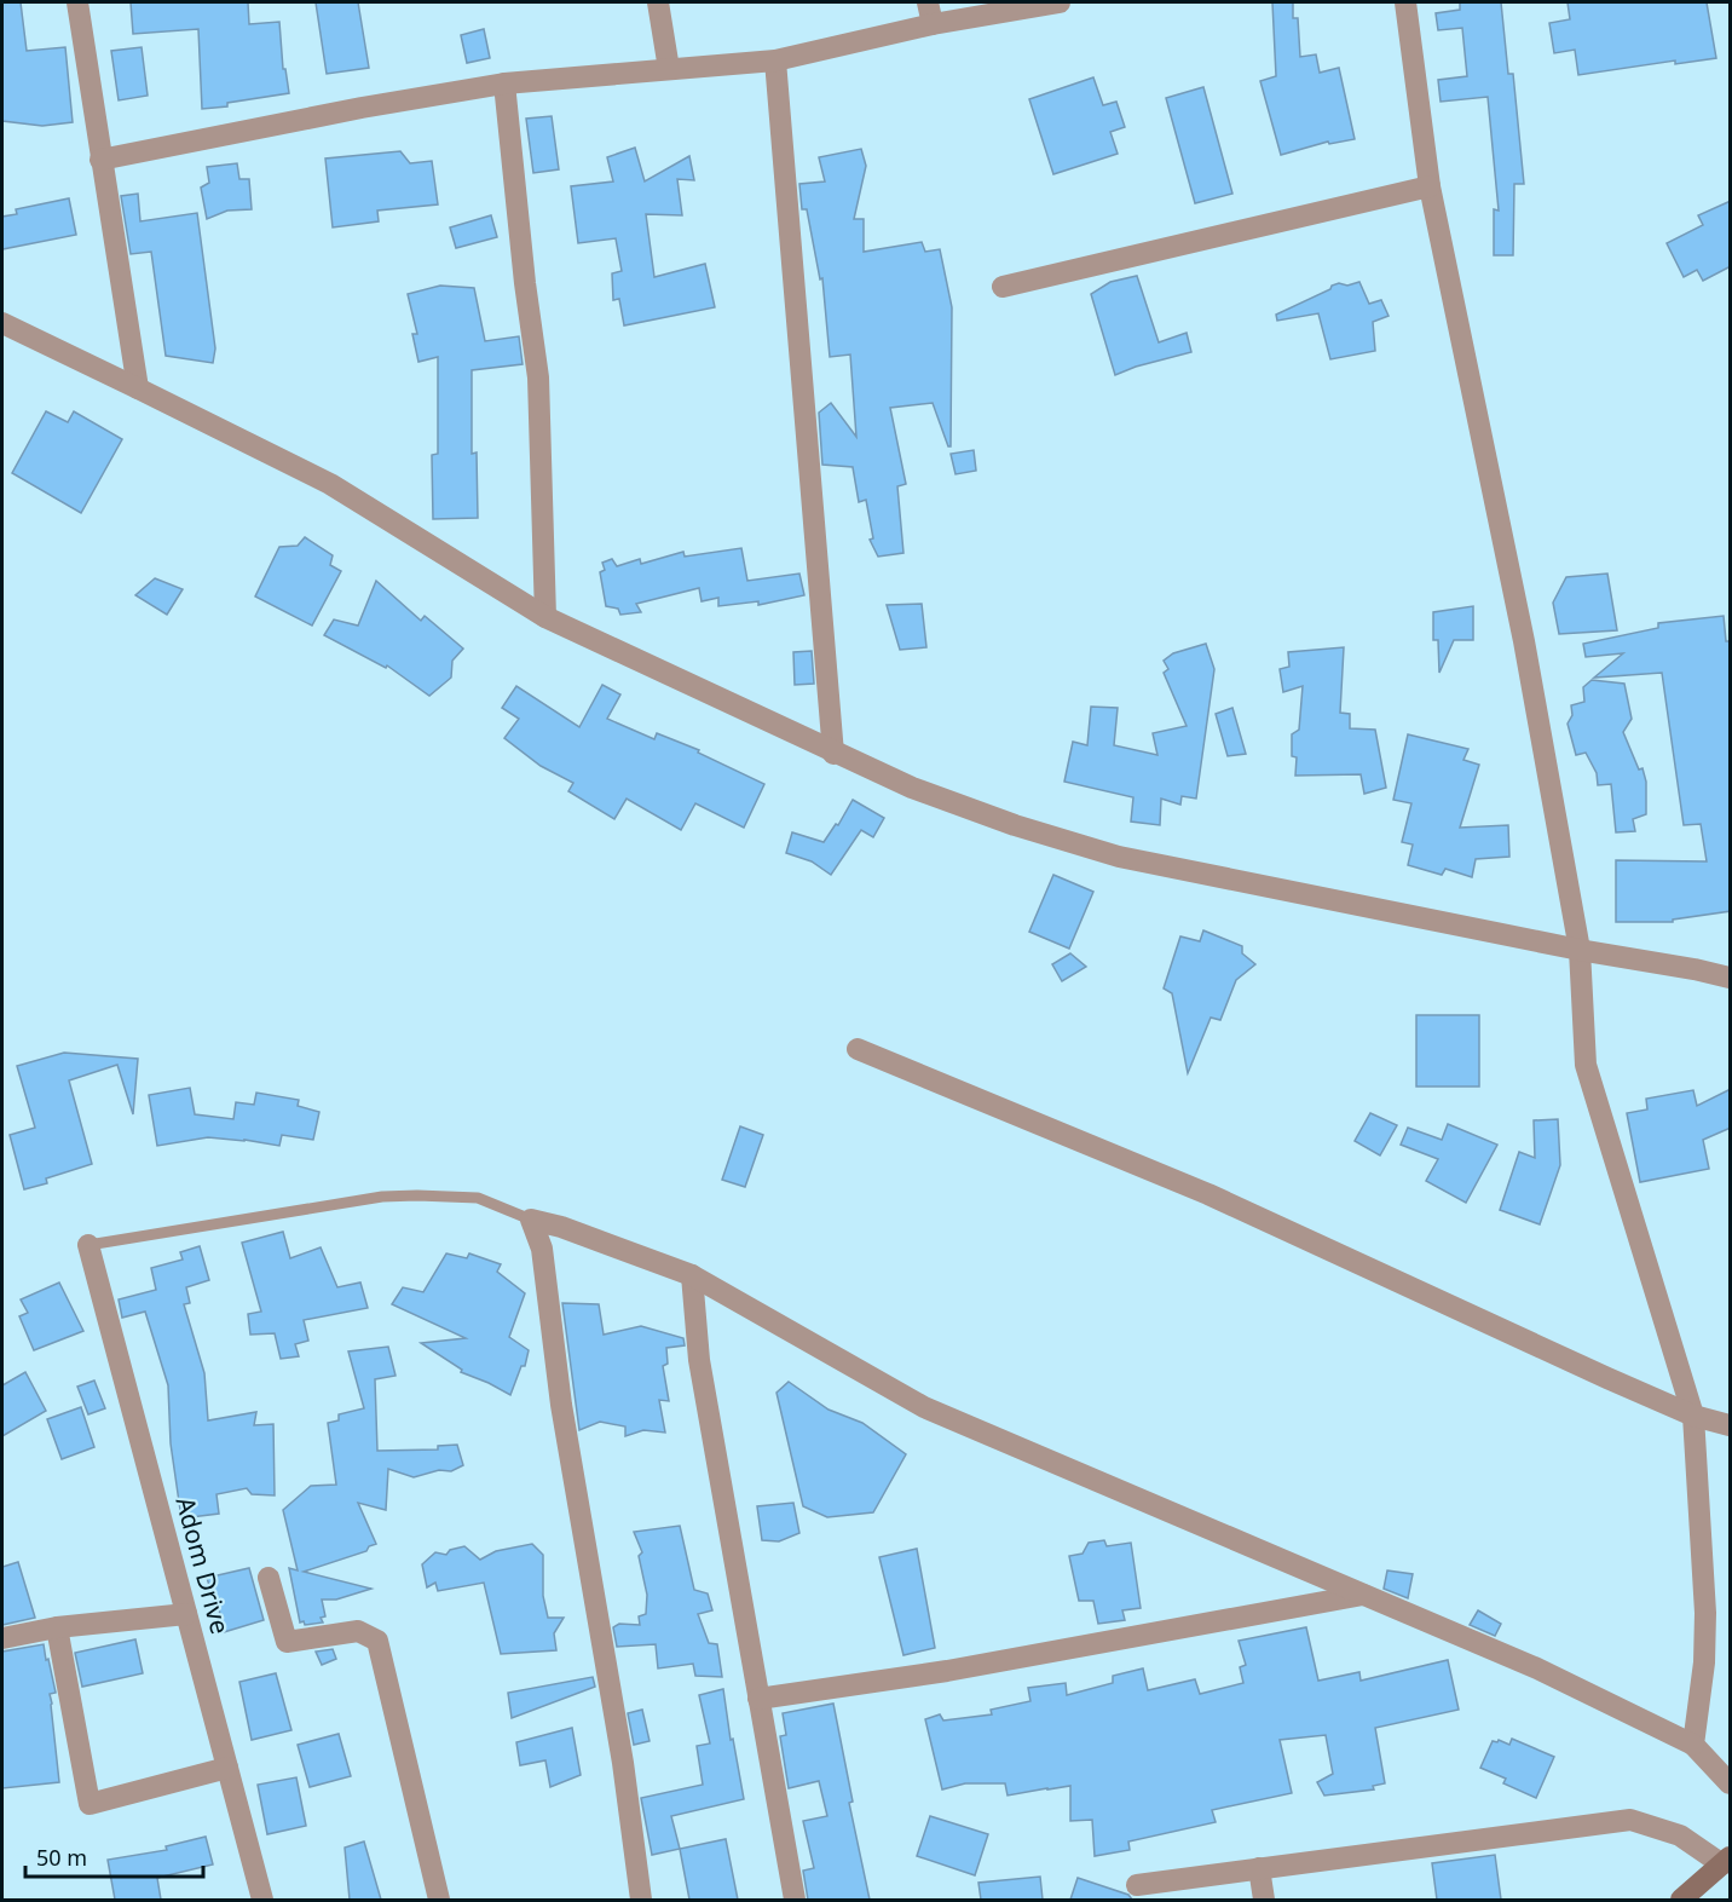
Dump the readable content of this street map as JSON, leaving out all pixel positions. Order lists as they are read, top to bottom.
{
  "streets": {
    "street": ["Adom Drive"]
  },
  "scale_bar": "50 m"
}
